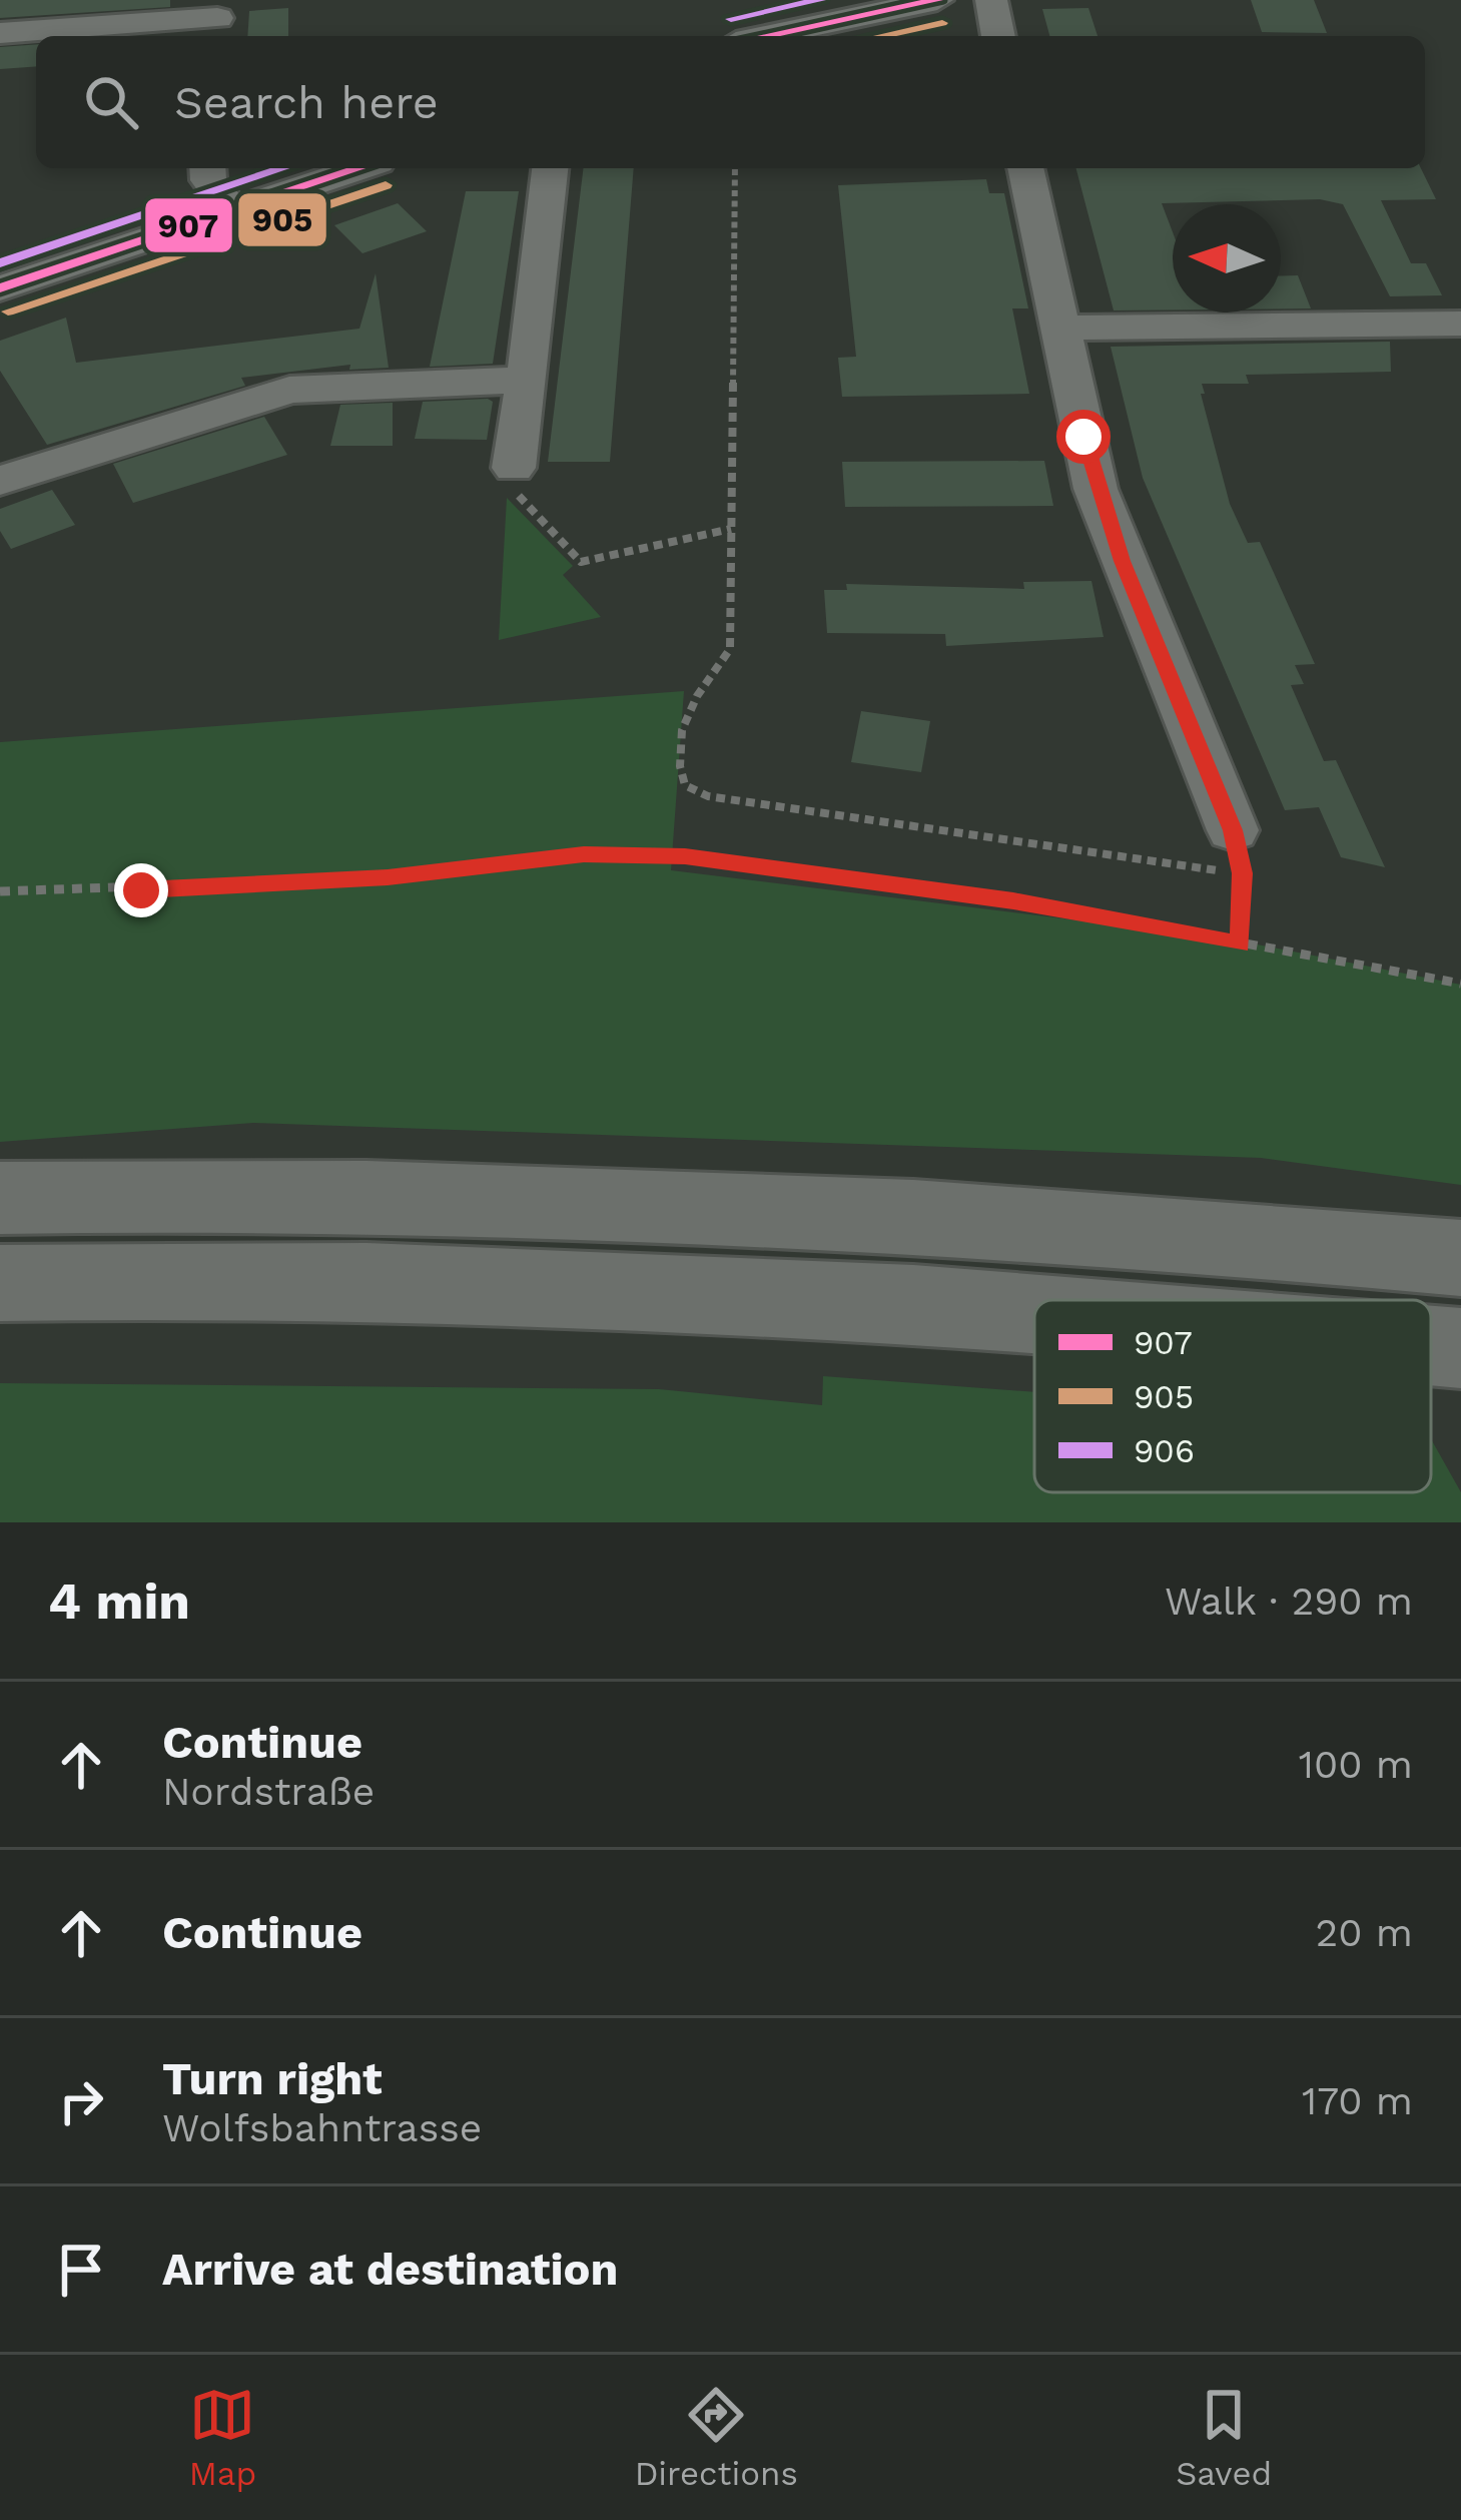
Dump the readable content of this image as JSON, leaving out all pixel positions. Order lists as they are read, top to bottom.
{
  "lines": ["transit line 907", "transit line 906", "transit line 905"],
  "legend": ["907", "905", "906"],
  "north": "left",
  "page": {
    "search": "Search here",
    "heading": ["4 min", "Walk · 290 m"],
    "list": [
      ["Continue", "Nordstraße", "100 m"],
      ["Continue", "20 m"],
      ["Turn right", "Wolfsbahntrasse", "170 m"],
      "Arrive at destination"
    ],
    "nav": ["Map", "Directions", "Saved"]
  }
}
